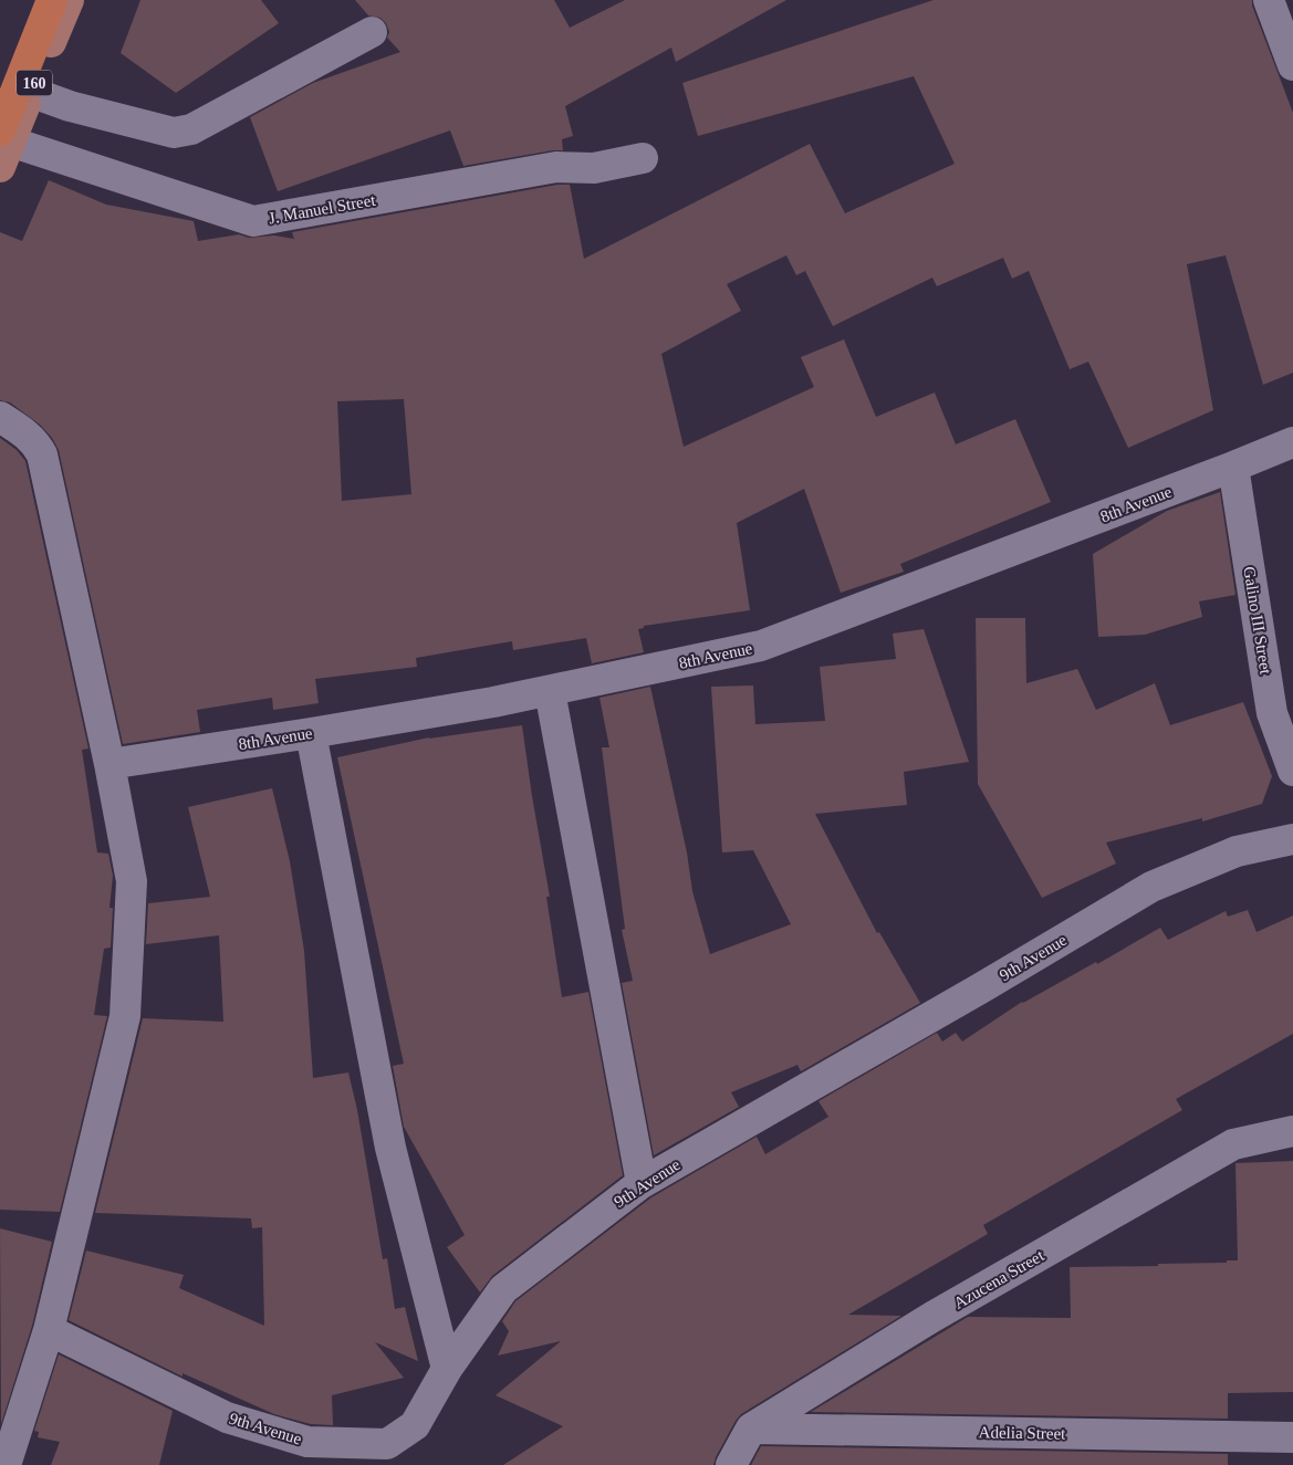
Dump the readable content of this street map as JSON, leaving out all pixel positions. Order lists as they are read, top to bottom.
{
  "streets": {
    "main road": ["160"],
    "street": [
      "J. Manuel Street",
      "8th Avenue",
      "Galino III Street",
      "9th Avenue",
      "Azucena Street",
      "Adelia Street"
    ]
  },
  "crossings": [
    ["160", "J. Manuel Street"],
    ["8th Avenue", "Galino III Street"],
    ["Azucena Street", "Adelia Street"]
  ]
}
